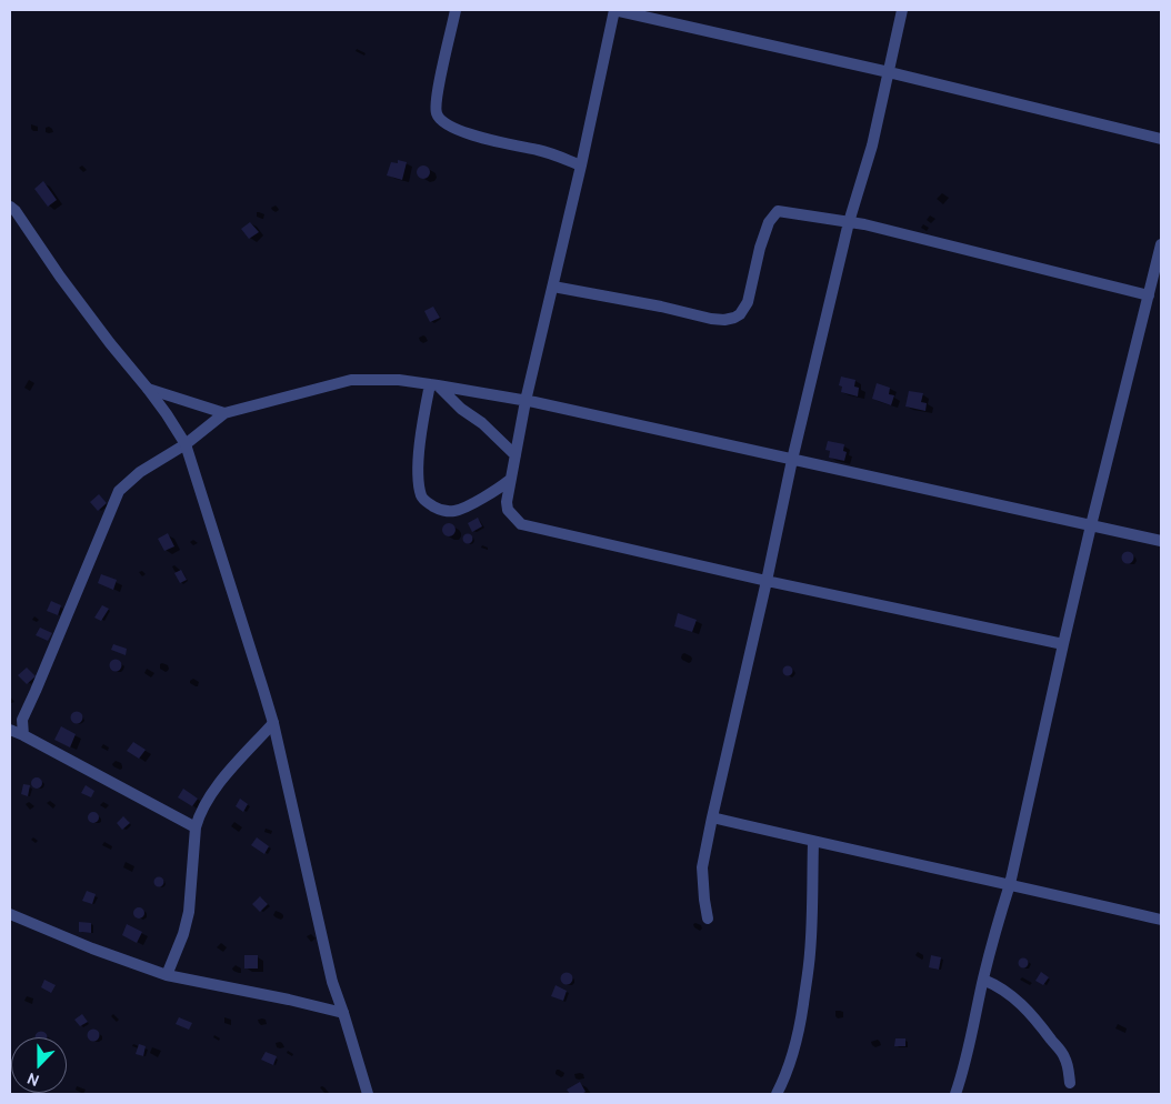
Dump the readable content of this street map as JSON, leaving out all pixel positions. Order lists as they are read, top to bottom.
{
  "north": "bottom"
}
